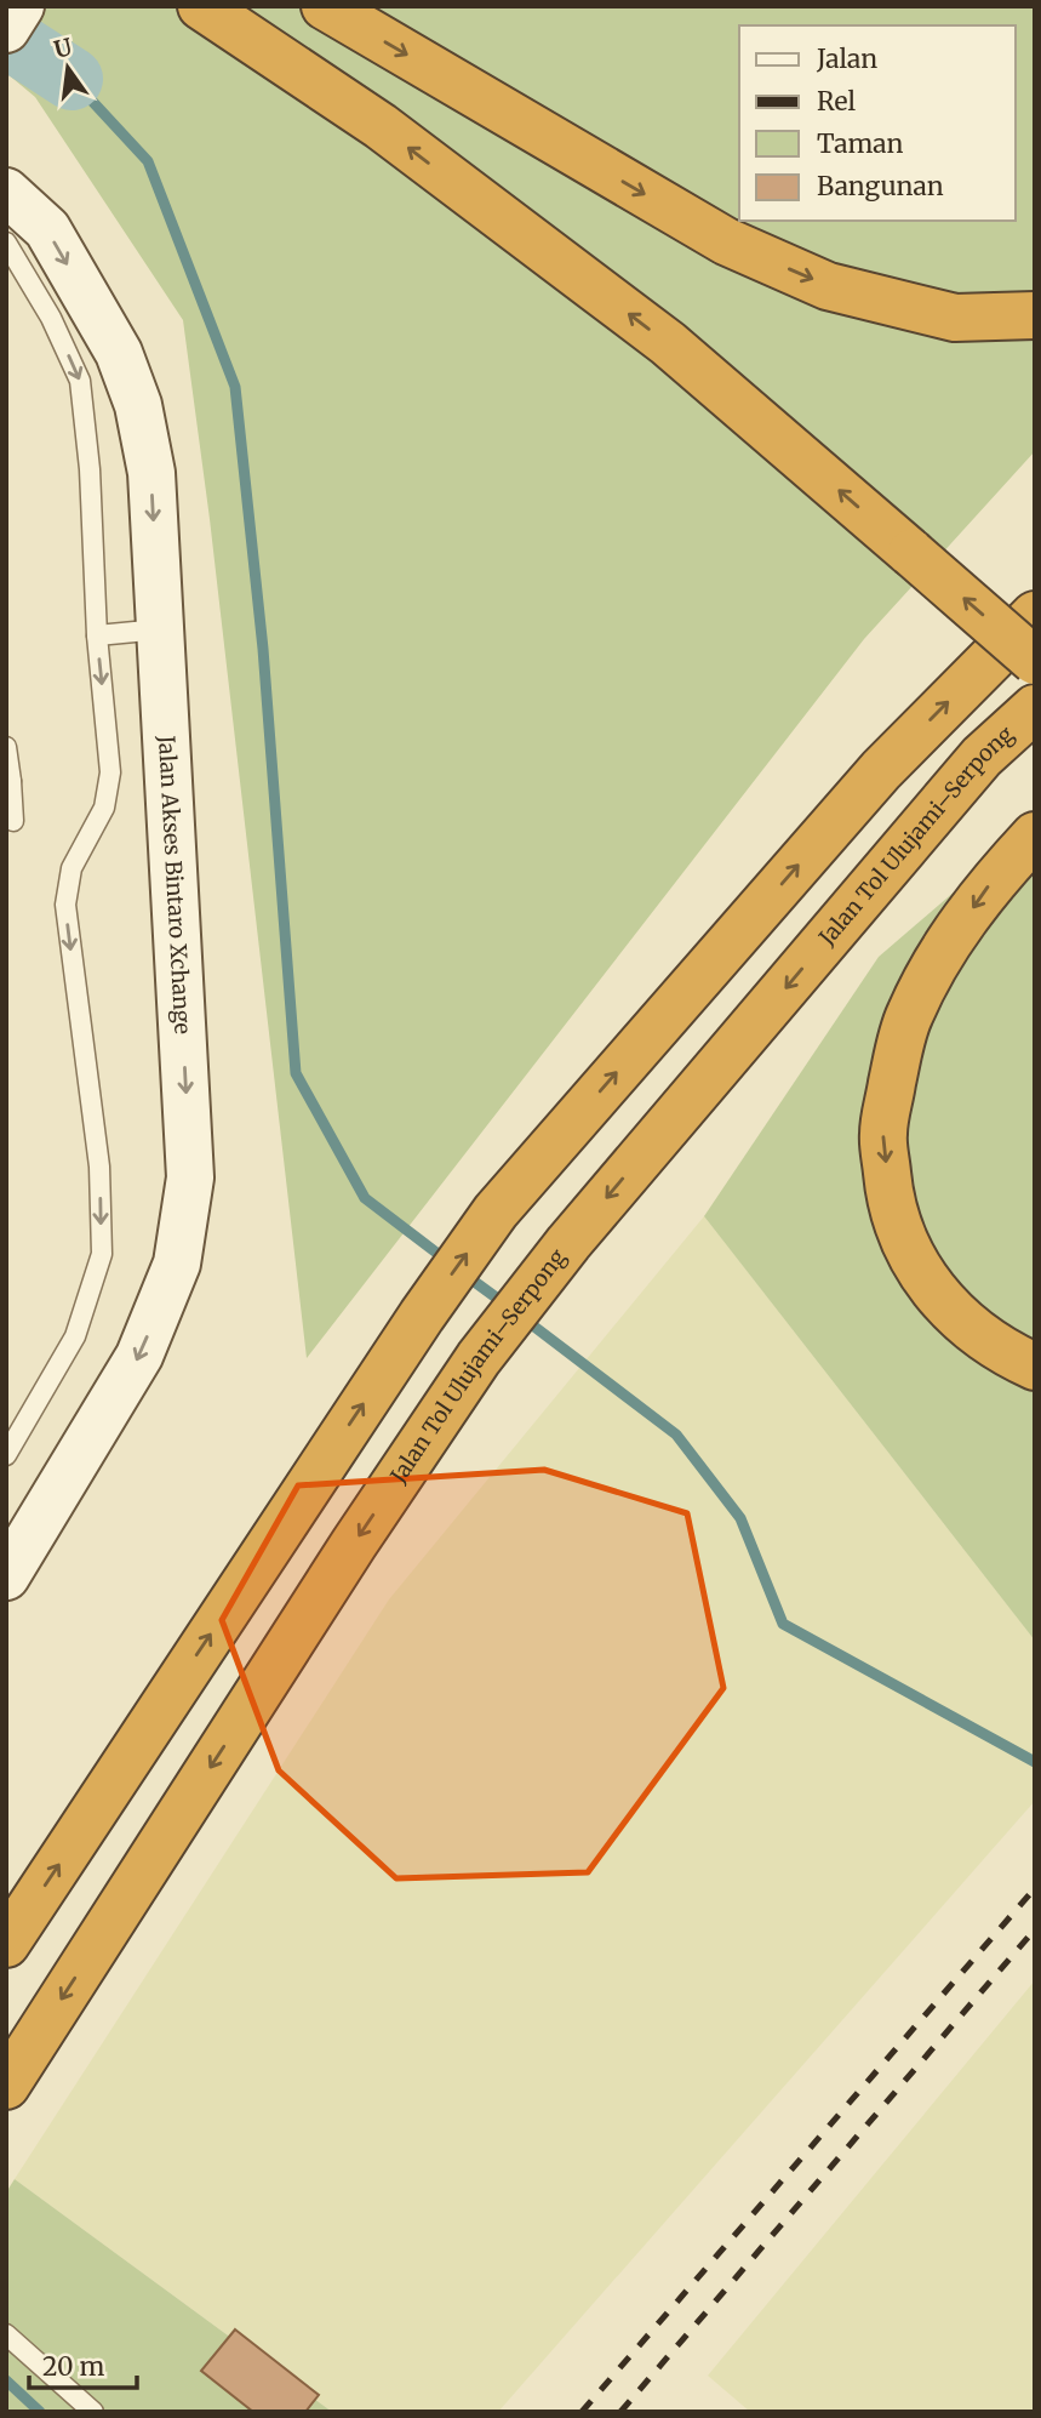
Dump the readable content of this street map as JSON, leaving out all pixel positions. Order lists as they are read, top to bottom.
{
  "streets": {
    "highway": ["Jalan Tol Ulujami–Serpong"],
    "main road": ["Jalan Akses Bintaro Xchange"]
  },
  "one_way": ["Jalan Akses Bintaro Xchange"],
  "legend": [
    "Jalan",
    "Rel",
    "Taman",
    "Bangunan"
  ],
  "scale_bar": "20 m",
  "north": "top"
}
